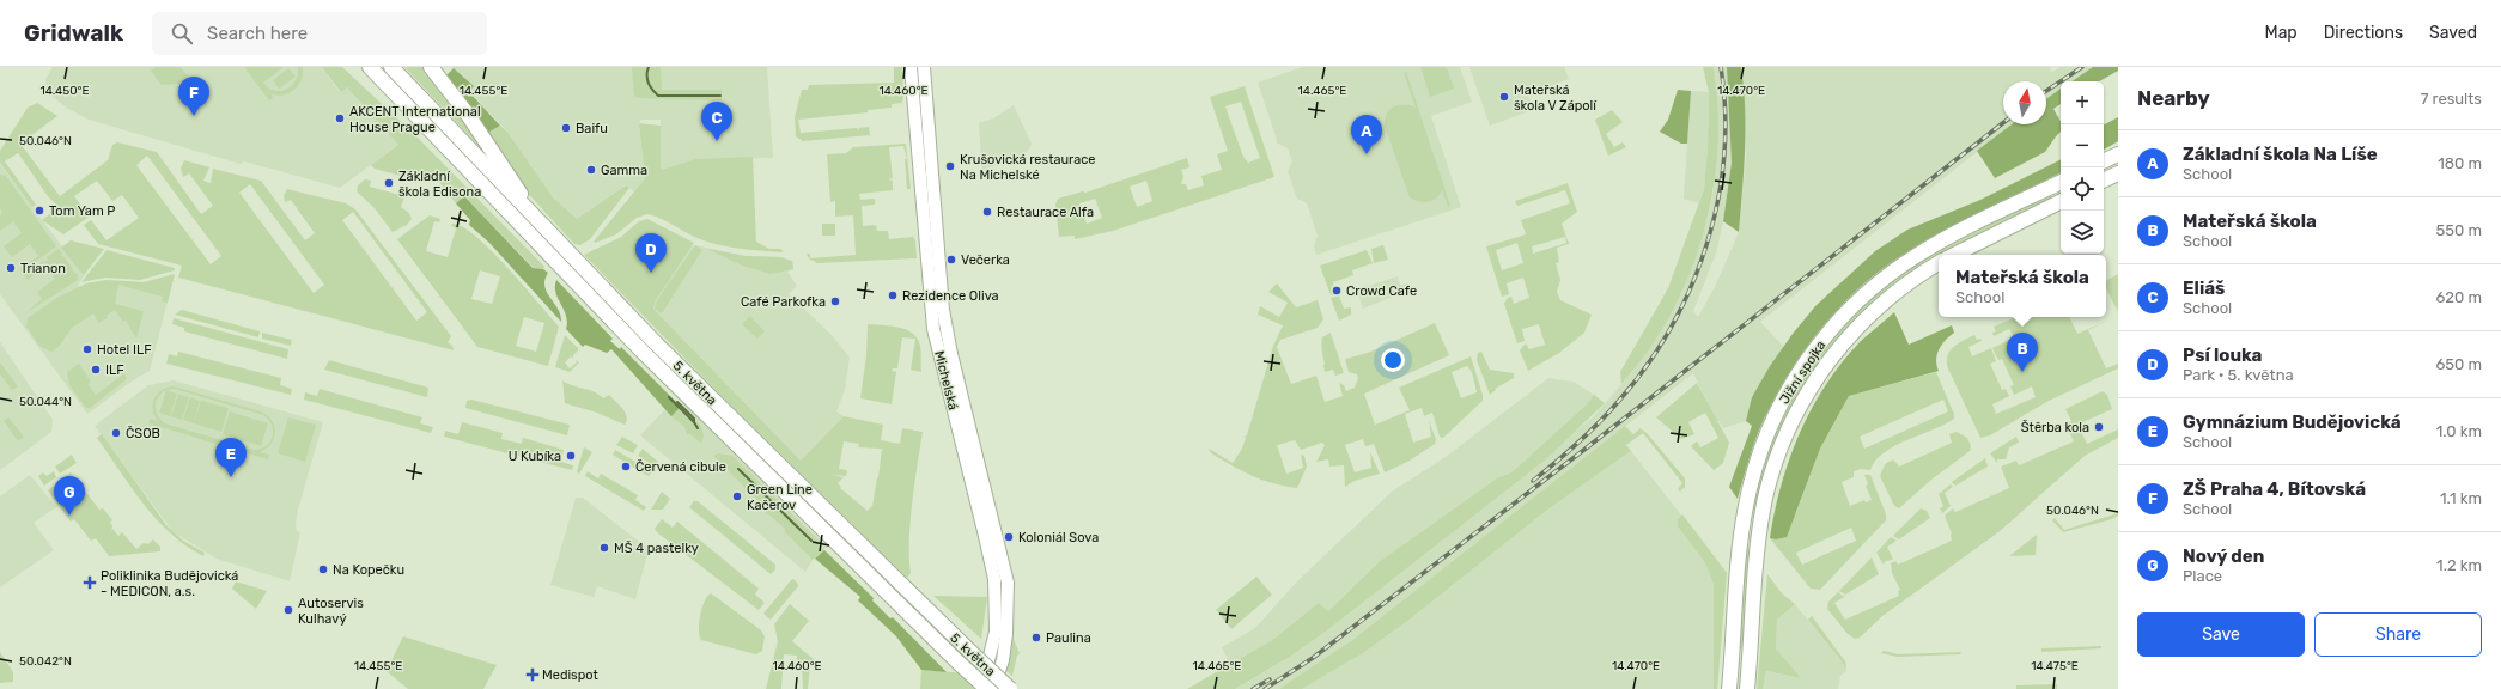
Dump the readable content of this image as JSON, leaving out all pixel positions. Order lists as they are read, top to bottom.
{
  "streets": {
    "highway": ["Jižní spojka", "5. května"],
    "main road": ["Michelská"]
  },
  "places": {
    "other": [
      "Mateřská škola V Zápolí",
      "AKCENT International House Prague",
      "Baifu",
      "Krušovická restaurace Na Michelské",
      "Gamma",
      "Základní škola Edisona",
      "Tom Yam P",
      "Restaurace Alfa",
      "Večerka",
      "Trianon",
      "Crowd Cafe",
      "Rezidence Oliva",
      "Café Parkofka",
      "Hotel ILF",
      "ILF",
      "Štěrba kola",
      "ČSOB",
      "U Kubíka",
      "Červená cibule",
      "Green Line Kačerov",
      "Koloniál Sova",
      "MŠ 4 pastelky",
      "Na Kopečku",
      "Autoservis Kulhavý",
      "Paulina"
    ],
    "health": ["Poliklinika Budějovická - MEDICON, a.s.", "Medispot"]
  },
  "north": "top",
  "page": {
    "header": "Gridwalk",
    "search": "Search here",
    "nav": ["Map", "Directions", "Saved"],
    "heading": ["Nearby", "7 results"],
    "pins": [
      "F",
      "C",
      "A",
      "D",
      "B",
      "E",
      "G"
    ],
    "map_buttons": ["+", "−"],
    "list": [
      {
        "mark": "A",
        "name": "Základní škola Na Líše",
        "note": "School",
        "value": "180 m"
      },
      {
        "mark": "B",
        "name": "Mateřská škola",
        "note": "School",
        "value": "550 m"
      },
      {
        "mark": "C",
        "name": "Eliáš",
        "note": "School",
        "value": "620 m"
      },
      {
        "mark": "D",
        "name": "Psí louka",
        "note": "Park · 5. května",
        "value": "650 m"
      },
      {
        "mark": "E",
        "name": "Gymnázium Budějovická",
        "note": "School",
        "value": "1.0 km"
      },
      {
        "mark": "F",
        "name": "ZŠ Praha 4, Bítovská",
        "note": "School",
        "value": "1.1 km"
      },
      {
        "mark": "G",
        "name": "Nový den",
        "note": "Place",
        "value": "1.2 km"
      }
    ],
    "popup": ["Mateřská škola", "School"],
    "buttons": ["Save", "Share"]
  },
  "coordinates": [
    "14.450°E",
    "14.455°E",
    "14.465°E",
    "14.460°E",
    "14.470°E",
    "50.046°N",
    "50.044°N",
    "50.042°N",
    "14.475°E"
  ]
}
